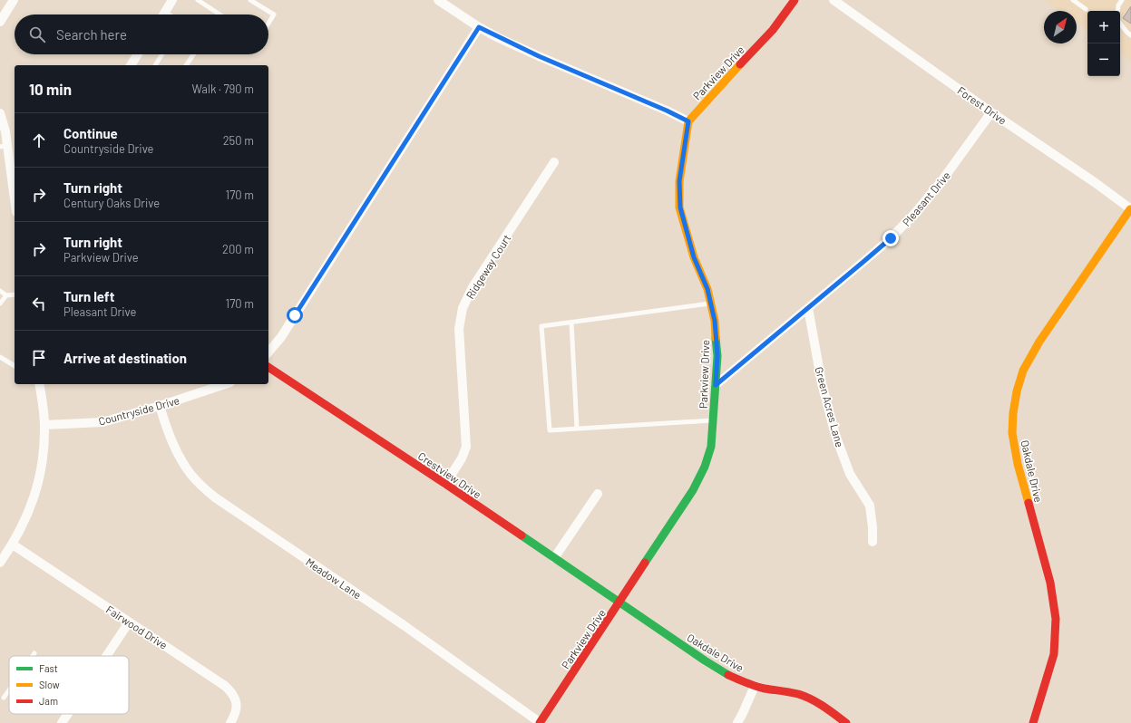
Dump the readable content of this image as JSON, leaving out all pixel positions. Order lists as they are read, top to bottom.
{
  "streets": {
    "street": [
      "Parkview Drive",
      "Forest Drive",
      "Pleasant Drive",
      "Ridgeway Court",
      "Green Acres Lane",
      "Countryside Drive",
      "Oakdale Drive",
      "Crestview Drive",
      "Meadow Lane",
      "Fairwood Drive"
    ]
  },
  "crossings": [
    ["Parkview Drive", "Pleasant Drive"],
    ["Parkview Drive", "Oakdale Drive"],
    ["Parkview Drive", "Crestview Drive"],
    ["Parkview Drive", "Meadow Lane"],
    ["Forest Drive", "Pleasant Drive"],
    ["Forest Drive", "Oakdale Drive"],
    ["Pleasant Drive", "Green Acres Lane"],
    ["Ridgeway Court", "Crestview Drive"],
    ["Countryside Drive", "Meadow Lane"],
    ["Oakdale Drive", "Crestview Drive"]
  ],
  "legend": ["Fast", "Slow", "Jam"],
  "north": "top right",
  "page": {
    "map_buttons": ["+", "−"],
    "search": "Search here",
    "heading": ["10 min", "Walk · 790 m"],
    "list": [
      ["Continue", "Countryside Drive", "250 m"],
      ["Turn right", "Century Oaks Drive", "170 m"],
      ["Turn right", "Parkview Drive", "200 m"],
      ["Turn left", "Pleasant Drive", "170 m"],
      "Arrive at destination"
    ]
  }
}
